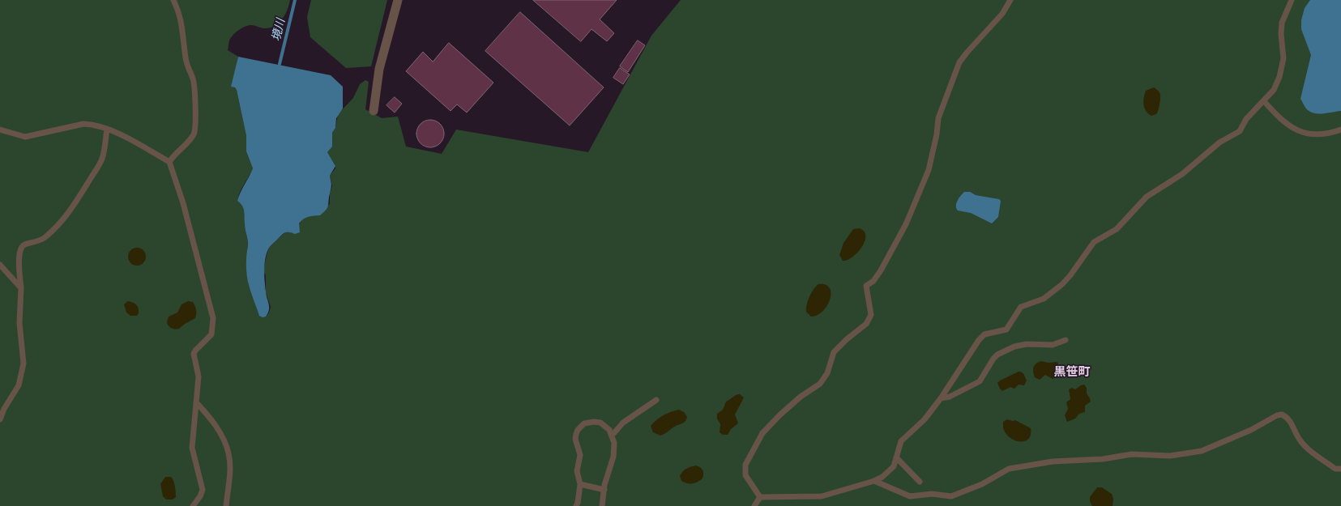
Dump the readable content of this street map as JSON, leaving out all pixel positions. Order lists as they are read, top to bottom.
{
  "districts": ["黒笹町"],
  "water": ["境川"]
}
